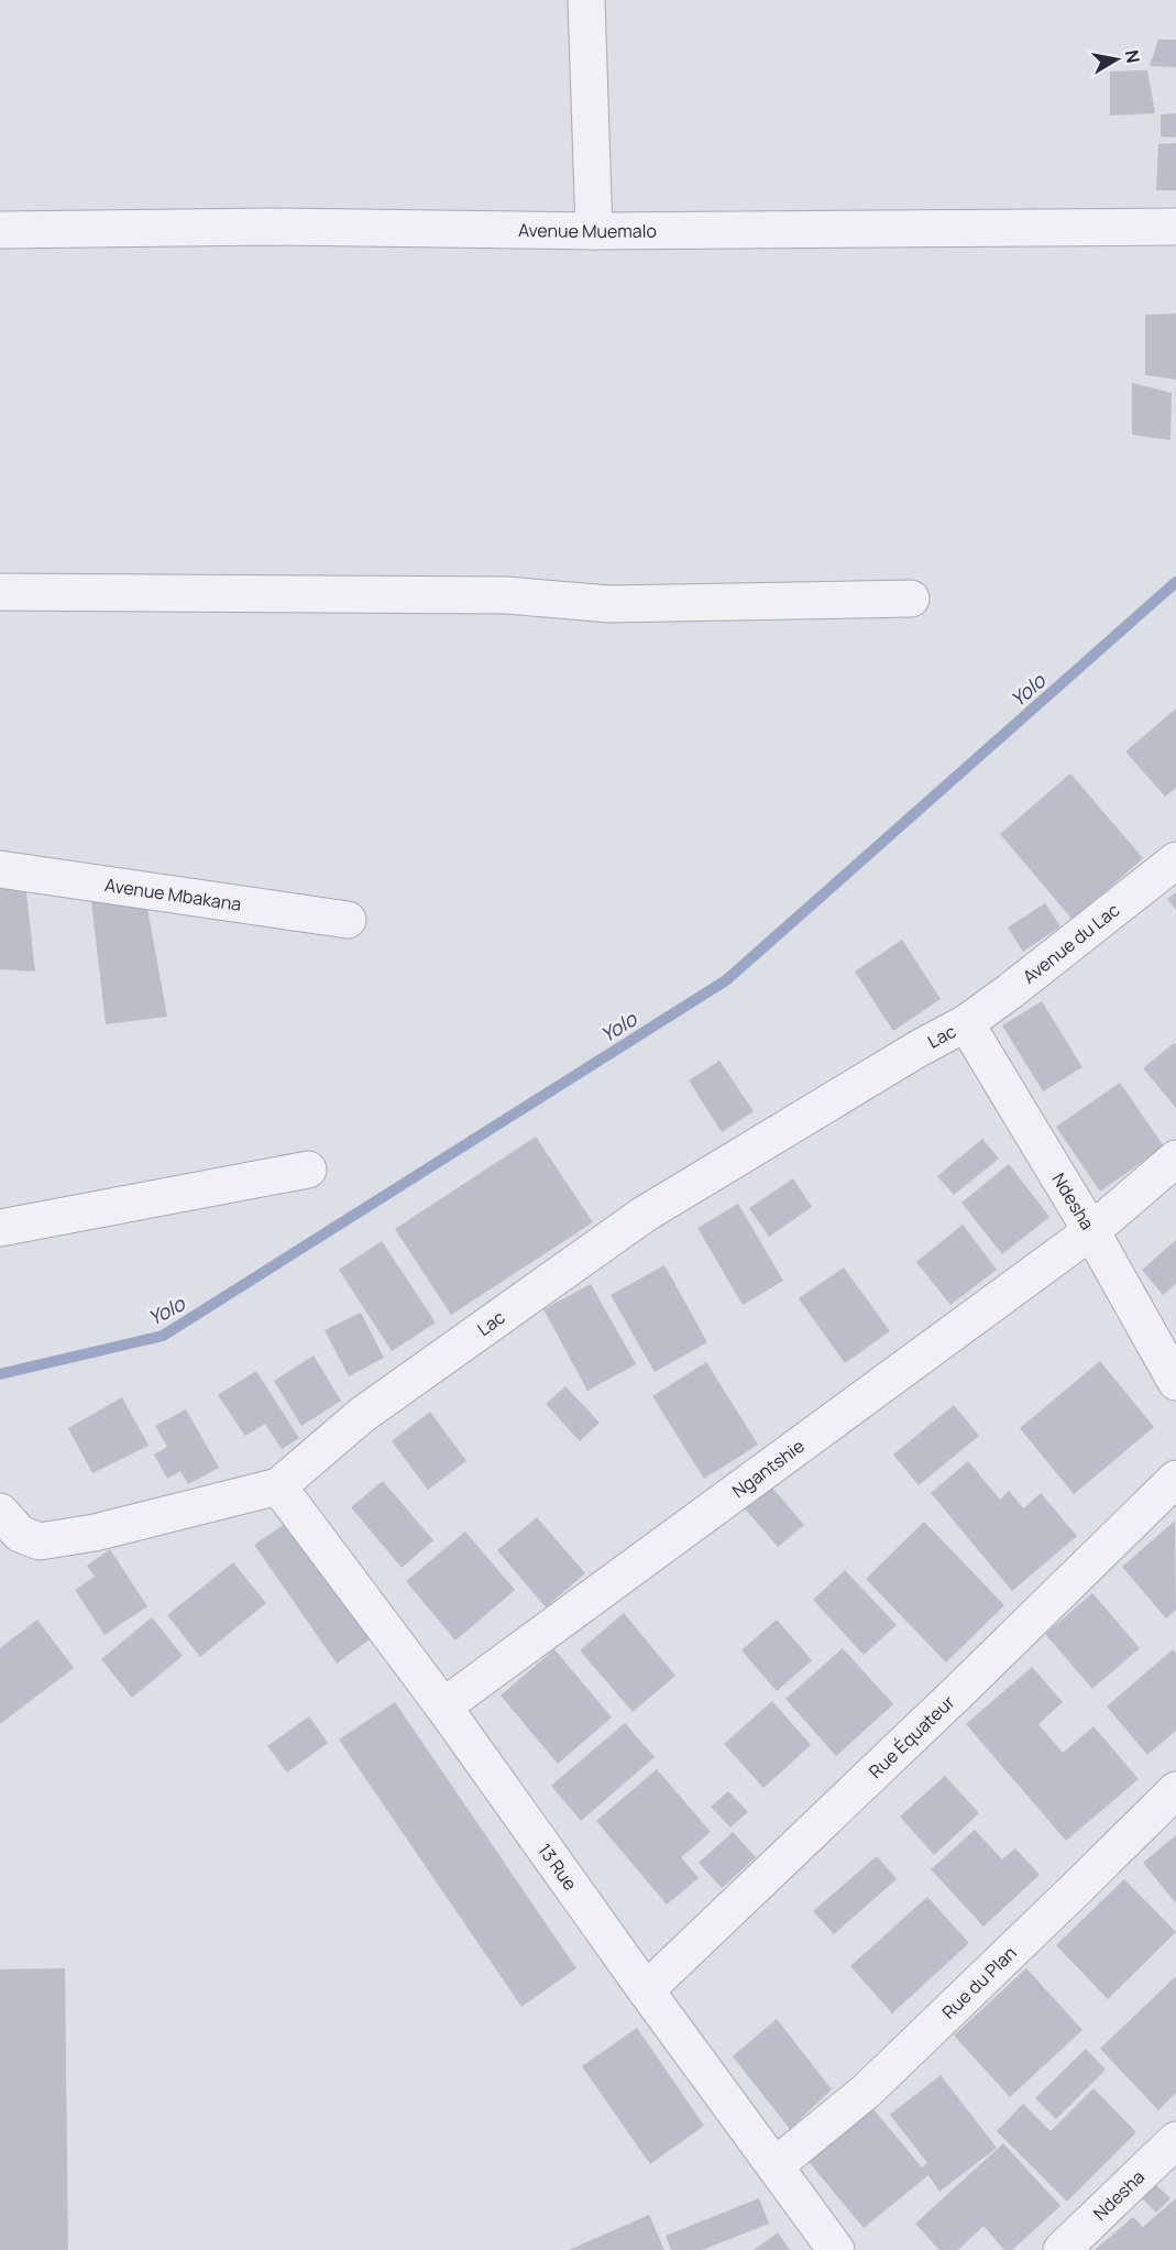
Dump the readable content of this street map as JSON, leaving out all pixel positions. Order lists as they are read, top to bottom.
{
  "streets": {
    "street": [
      "Avenue Muemalo",
      "Avenue Mbakana",
      "Avenue du Lac",
      "Lac",
      "Ndesha",
      "Ngantshie",
      "Rue Équateur",
      "13 Rue",
      "Rue du Plan"
    ]
  },
  "crossings": [
    ["Avenue du Lac", "Lac"],
    ["Avenue du Lac", "Ndesha"],
    ["Lac", "Ndesha"],
    ["Lac", "13 Rue"],
    ["Ndesha", "Ngantshie"],
    ["Ngantshie", "13 Rue"],
    ["Rue Équateur", "13 Rue"],
    ["13 Rue", "Rue du Plan"]
  ],
  "water": ["Yolo"],
  "north": "right"
}
